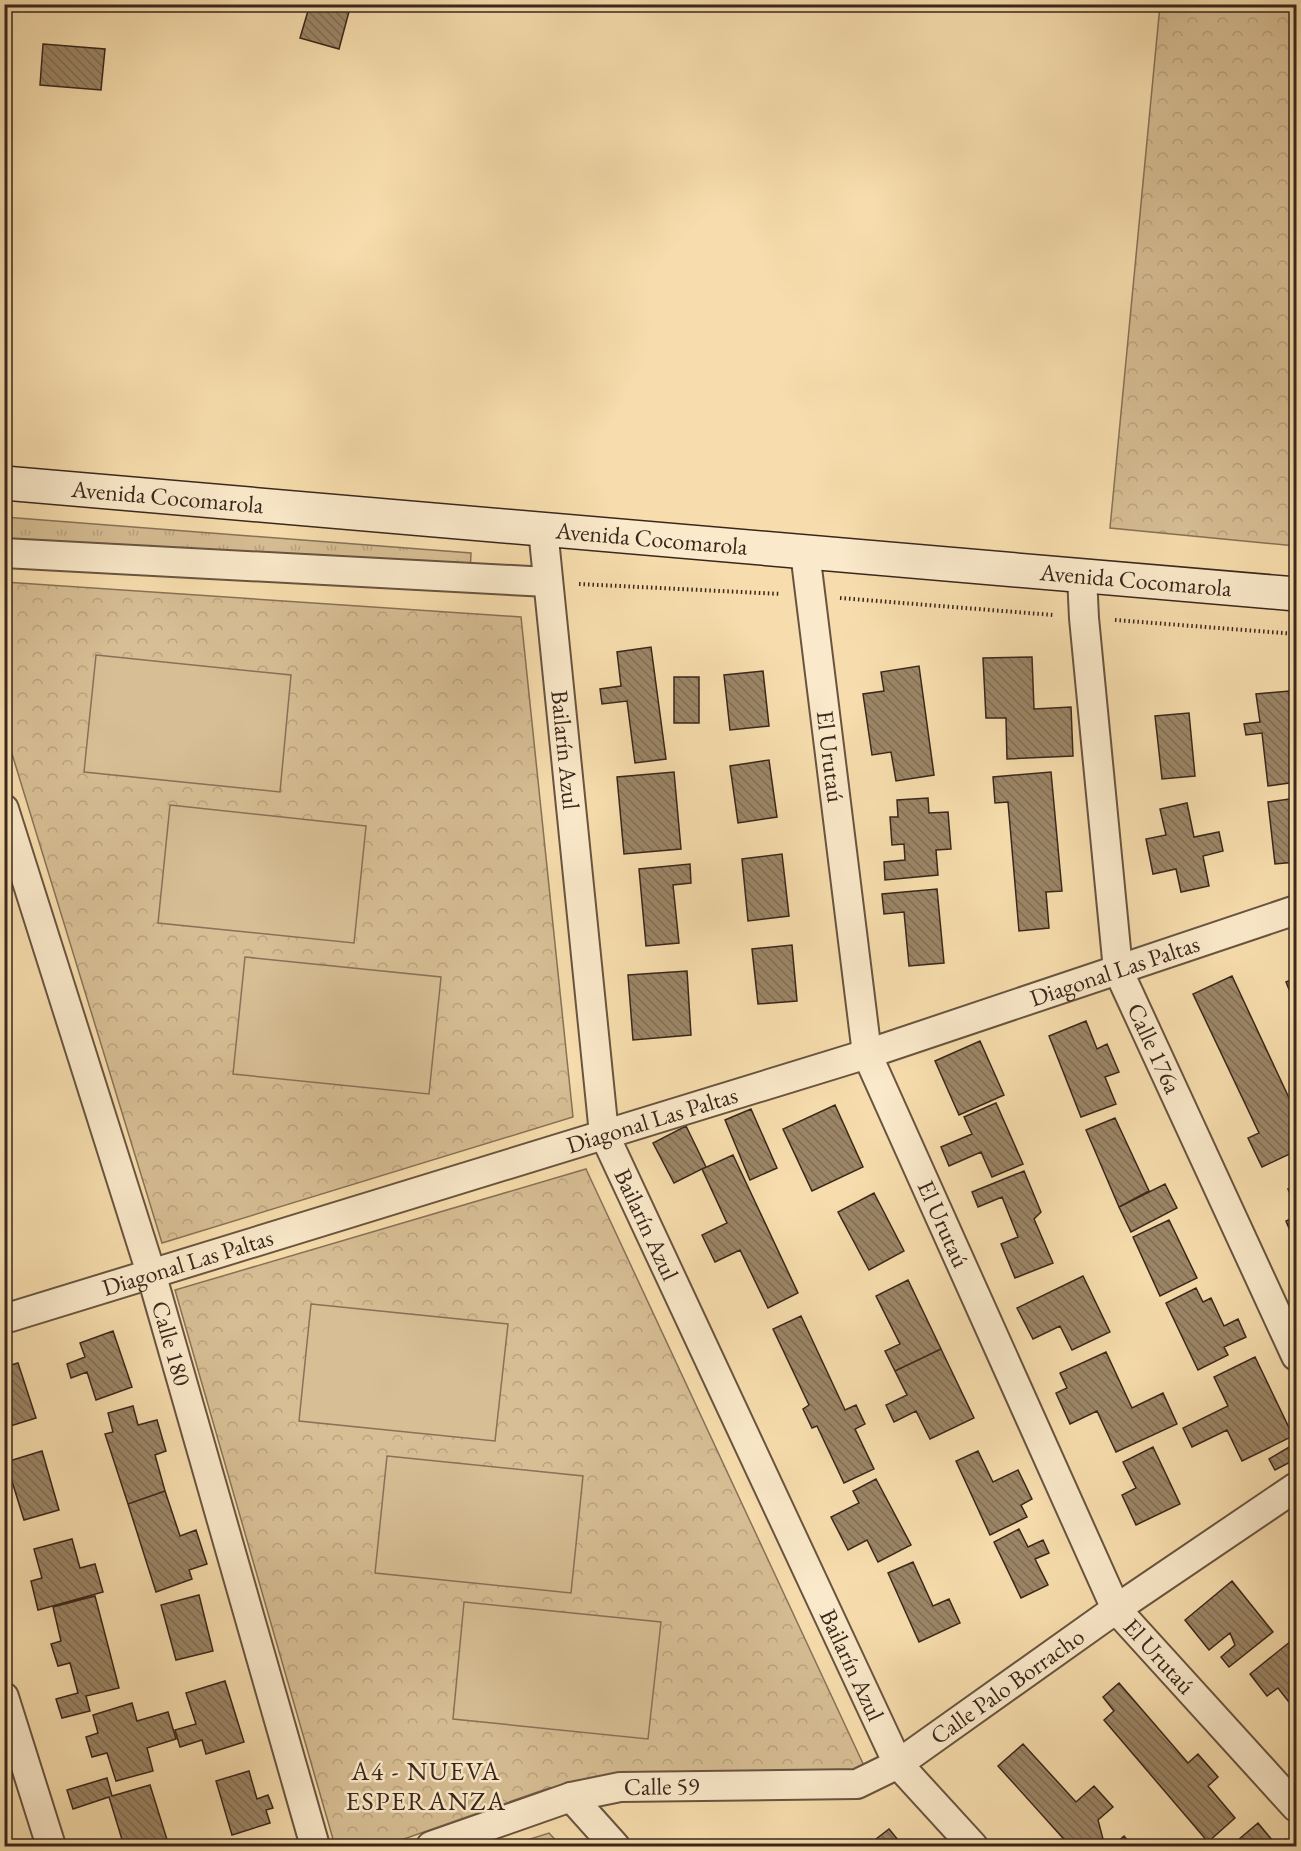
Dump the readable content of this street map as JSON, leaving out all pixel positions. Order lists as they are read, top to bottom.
{
  "streets": {
    "main road": ["Avenida Cocomarola"],
    "street": [
      "Bailarín Azul",
      "El Urutaú",
      "Diagonal Las Paltas",
      "Calle 176a",
      "Calle 180",
      "Calle Palo Borracho",
      "Calle 59"
    ]
  },
  "crossings": [
    ["Avenida Cocomarola", "Bailarín Azul"],
    ["Avenida Cocomarola", "El Urutaú"],
    ["Avenida Cocomarola", "Calle 176a"],
    ["Bailarín Azul", "Diagonal Las Paltas"],
    ["Bailarín Azul", "Calle Palo Borracho"],
    ["Bailarín Azul", "Calle 59"],
    ["El Urutaú", "Diagonal Las Paltas"],
    ["El Urutaú", "Calle Palo Borracho"],
    ["Diagonal Las Paltas", "Calle 176a"],
    ["Diagonal Las Paltas", "Calle 180"],
    ["Calle Palo Borracho", "Calle 59"]
  ],
  "districts": ["A4 - NUEVA ESPERANZA"]
}
